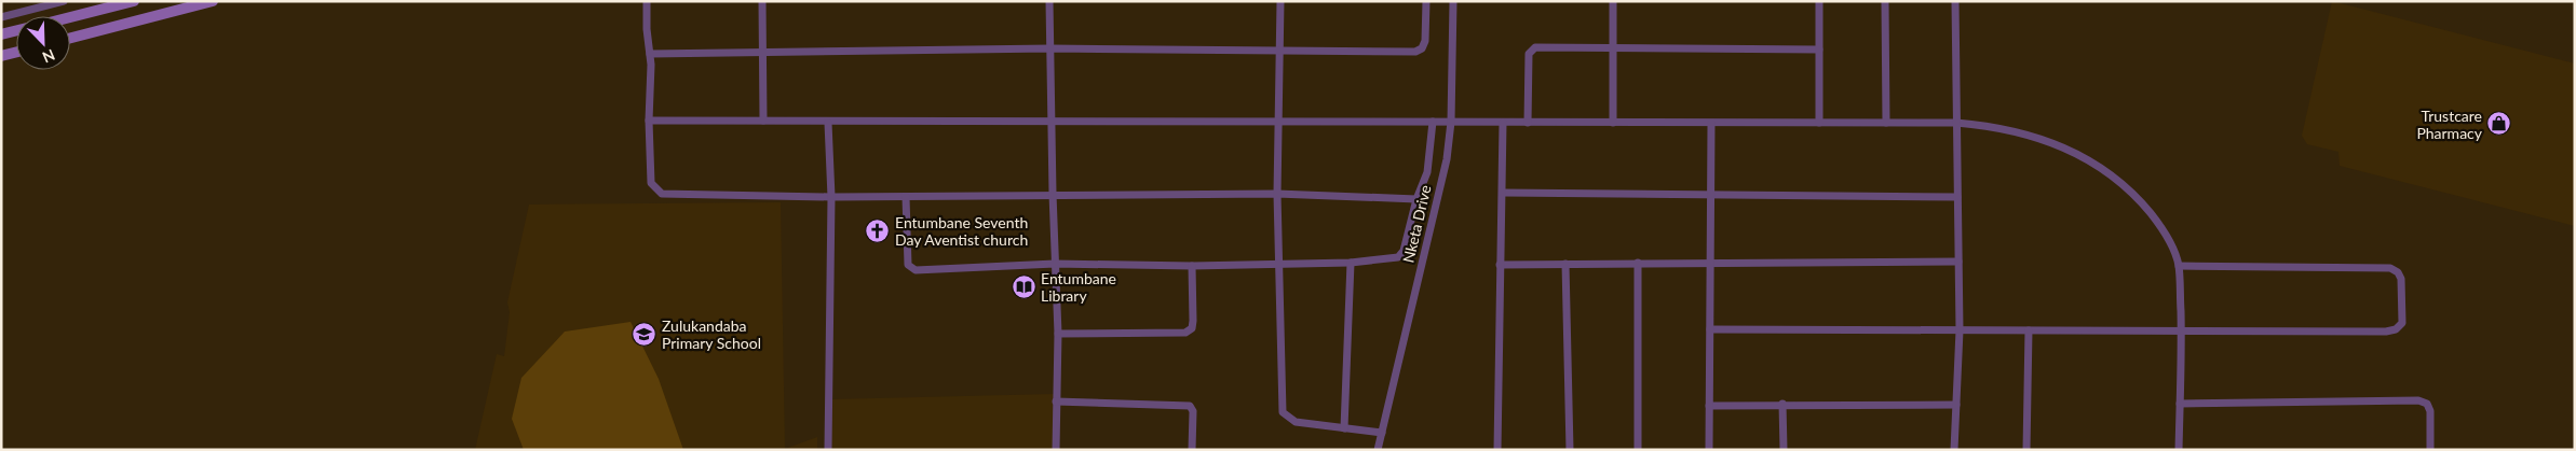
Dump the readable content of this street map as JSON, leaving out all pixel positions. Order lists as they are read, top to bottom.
{
  "streets": {
    "street": ["Nketa Drive"]
  },
  "places": {
    "shop": ["Trustcare Pharmacy"],
    "church": ["Entumbane Seventh Day Aventist church"],
    "library": ["Entumbane Library"],
    "school or university": ["Zulukandaba Primary School"]
  },
  "north": "bottom right"
}
